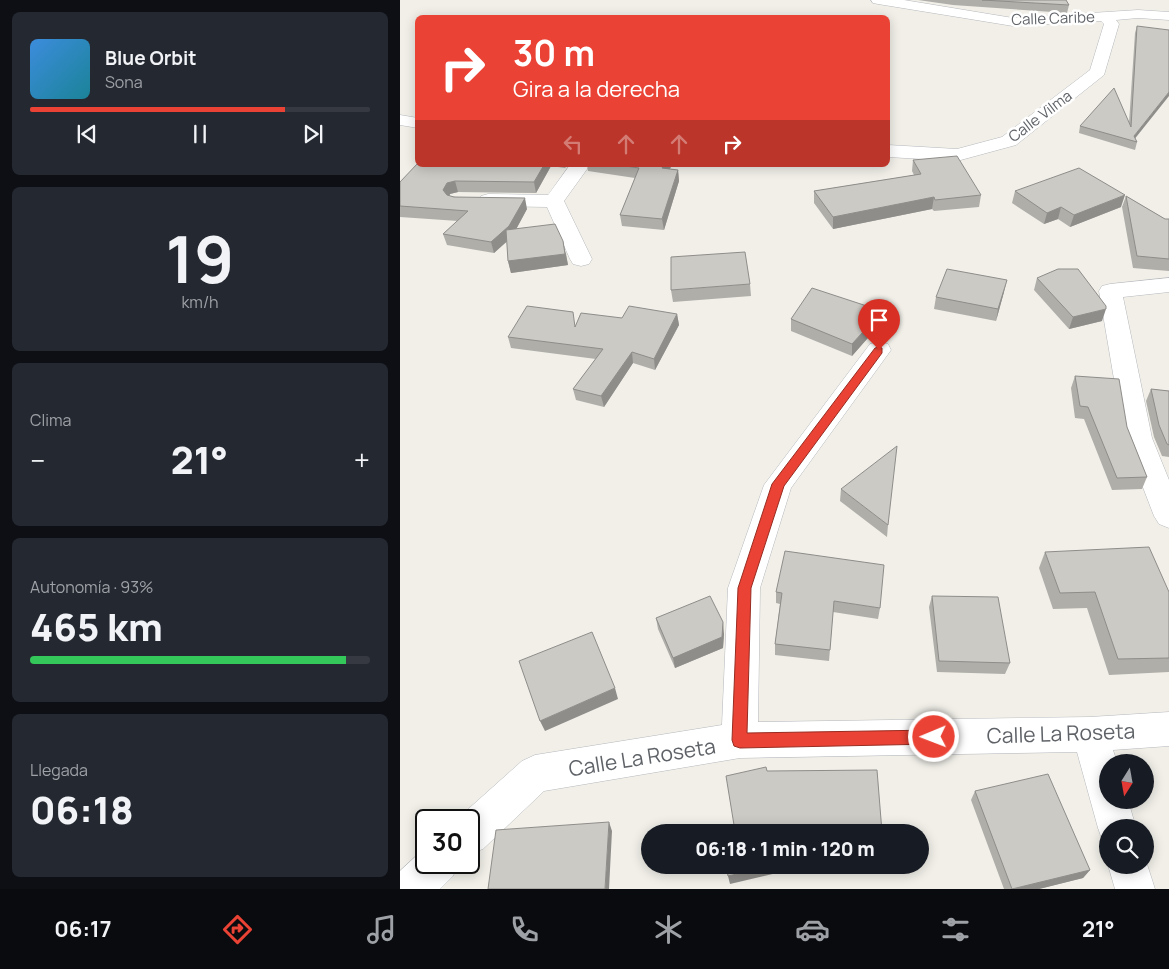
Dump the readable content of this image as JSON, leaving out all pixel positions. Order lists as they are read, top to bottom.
{
  "streets": {
    "street": ["Calle Caribe", "Calle Vilma", "Calle La Roseta"]
  },
  "crossings": [
    ["Calle Caribe", "Calle Vilma"]
  ],
  "north": "bottom",
  "page": {
    "turn": ["30 m", "Gira a la derecha"],
    "song": ["Blue Orbit", "Sona"],
    "tile": [
      ["19", "km/h"],
      "Clima",
      ["Autonomía · 93%", "465 km"],
      ["Llegada", "06:18"]
    ],
    "heat": ["−", "21°", "+"],
    "limit": "30",
    "trip": "06:18 · 1 min · 120 m",
    "tabs": ["06:17", "21°"]
  }
}
